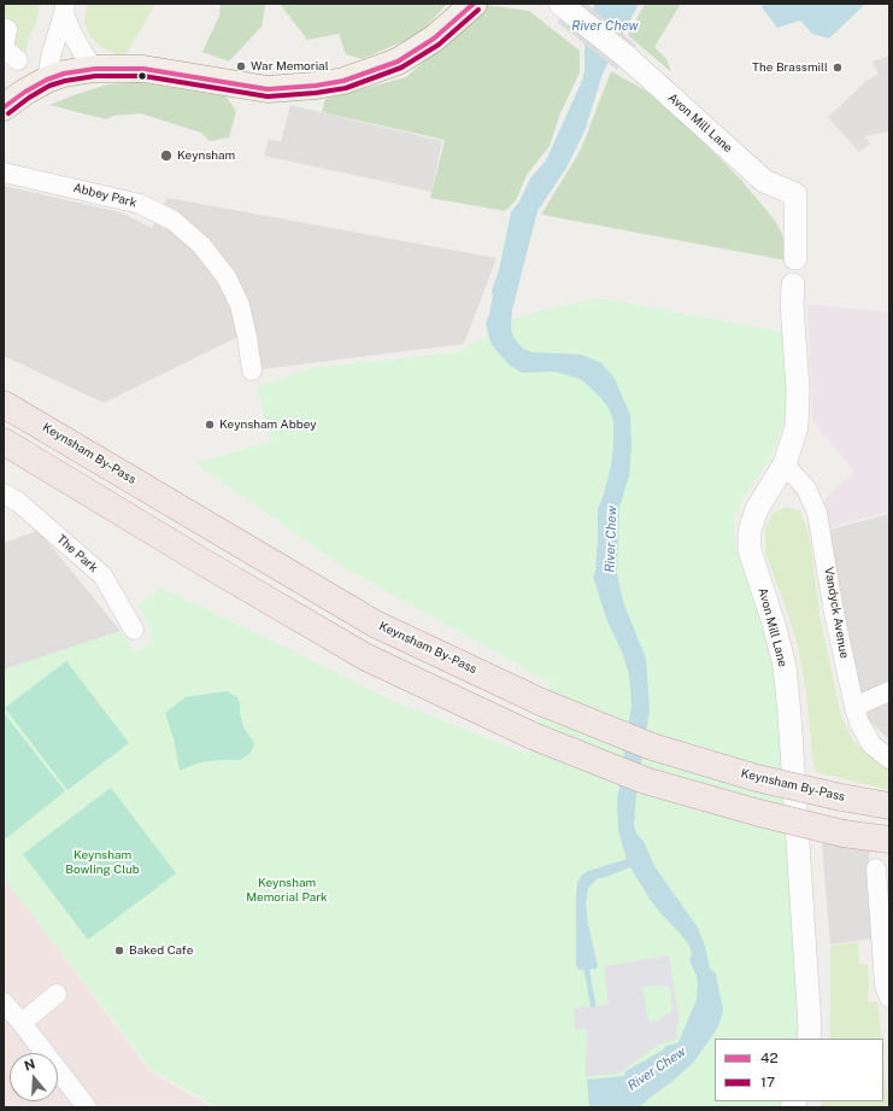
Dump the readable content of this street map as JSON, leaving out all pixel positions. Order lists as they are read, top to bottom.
{
  "streets": {
    "highway": ["Keynsham By-Pass"],
    "street": [
      "Avon Mill Lane",
      "Abbey Park",
      "The Park",
      "Vandyck Avenue"
    ]
  },
  "crossings": [
    ["Avon Mill Lane", "Vandyck Avenue"]
  ],
  "water": ["River Chew"],
  "parks": ["Keynsham Bowling Club", "Keynsham Memorial Park"],
  "places": [
    "War Memorial",
    "The Brassmill",
    "Keynsham",
    "Keynsham Abbey",
    "Baked Cafe"
  ],
  "lines": ["transit line 42", "transit line 17"],
  "legend": ["42", "17"],
  "north": "top"
}
